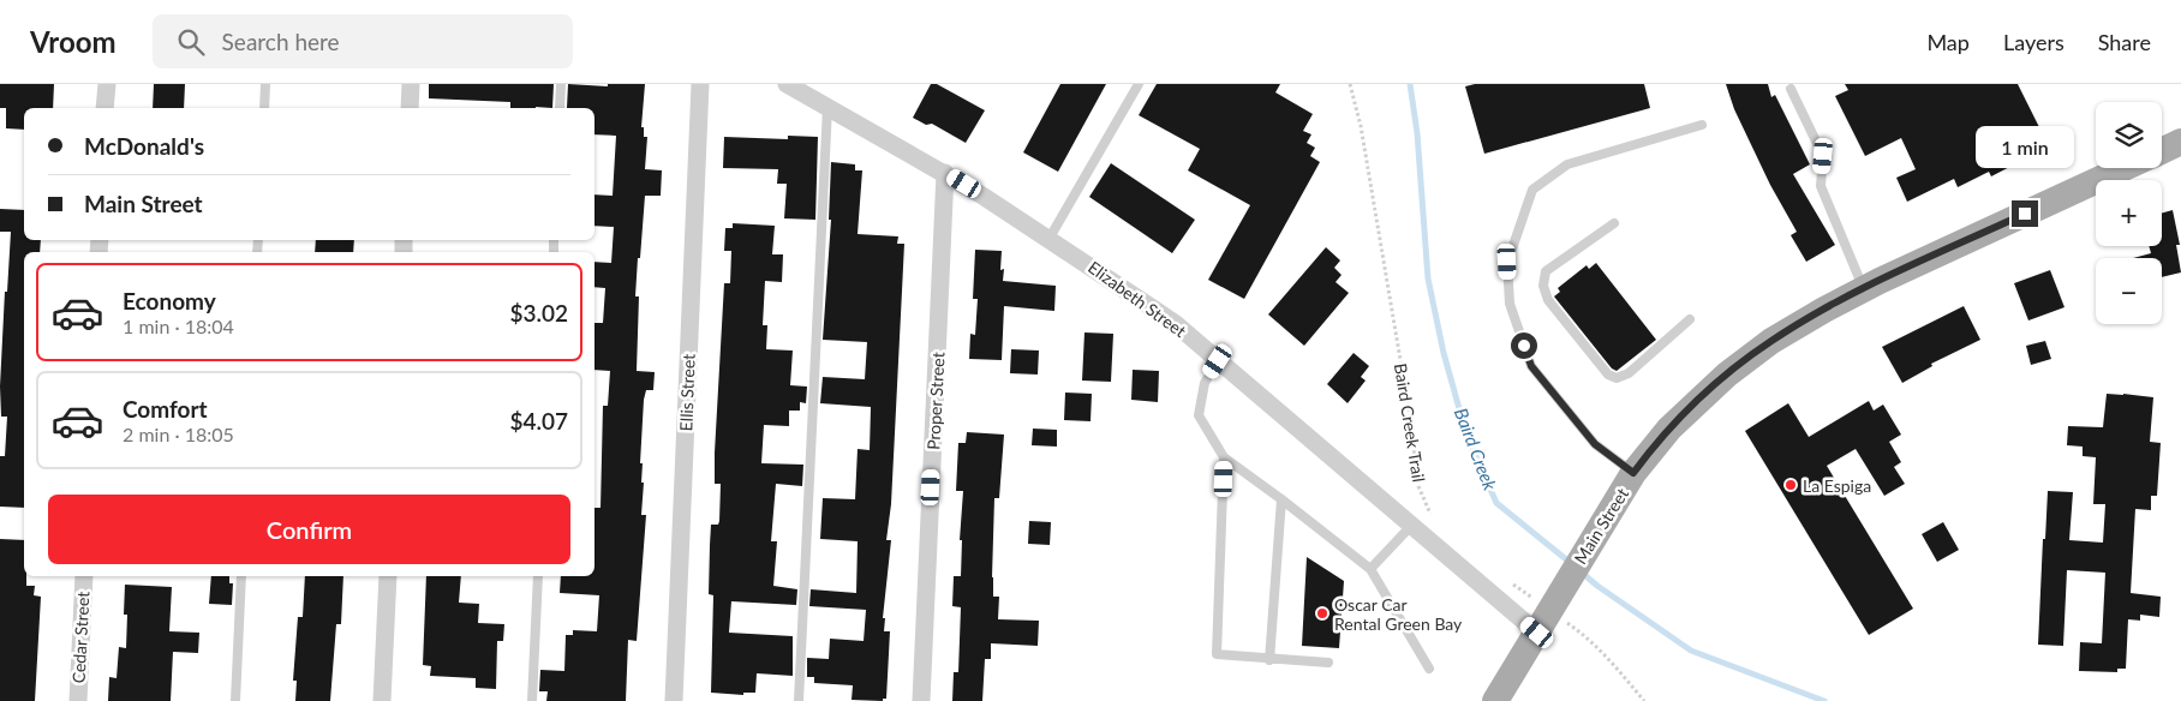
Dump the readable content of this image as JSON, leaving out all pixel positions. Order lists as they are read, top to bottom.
{
  "streets": {
    "main road": ["Main Street"],
    "street": [
      "Elizabeth Street",
      "Ellis Street",
      "Proper Street",
      "Cedar Street"
    ],
    "path": ["Baird Creek Trail"]
  },
  "crossings": [
    ["Elizabeth Street", "Proper Street"],
    ["Elizabeth Street", "Main Street"]
  ],
  "water": ["Baird Creek"],
  "places": ["La Espiga", "Oscar Car Rental Green Bay"],
  "page": {
    "header": "Vroom",
    "search": "Search here",
    "nav": ["Map", "Layers", "Share"],
    "map_buttons": ["+", "−"],
    "banner": ["McDonald's", "Main Street"],
    "bubble": "1 min",
    "list": [
      {
        "name": "Economy",
        "note": "1 min · 18:04",
        "value": "$3.02"
      },
      {
        "name": "Comfort",
        "note": "2 min · 18:05",
        "value": "$4.07"
      }
    ],
    "buttons": "Confirm"
  }
}
